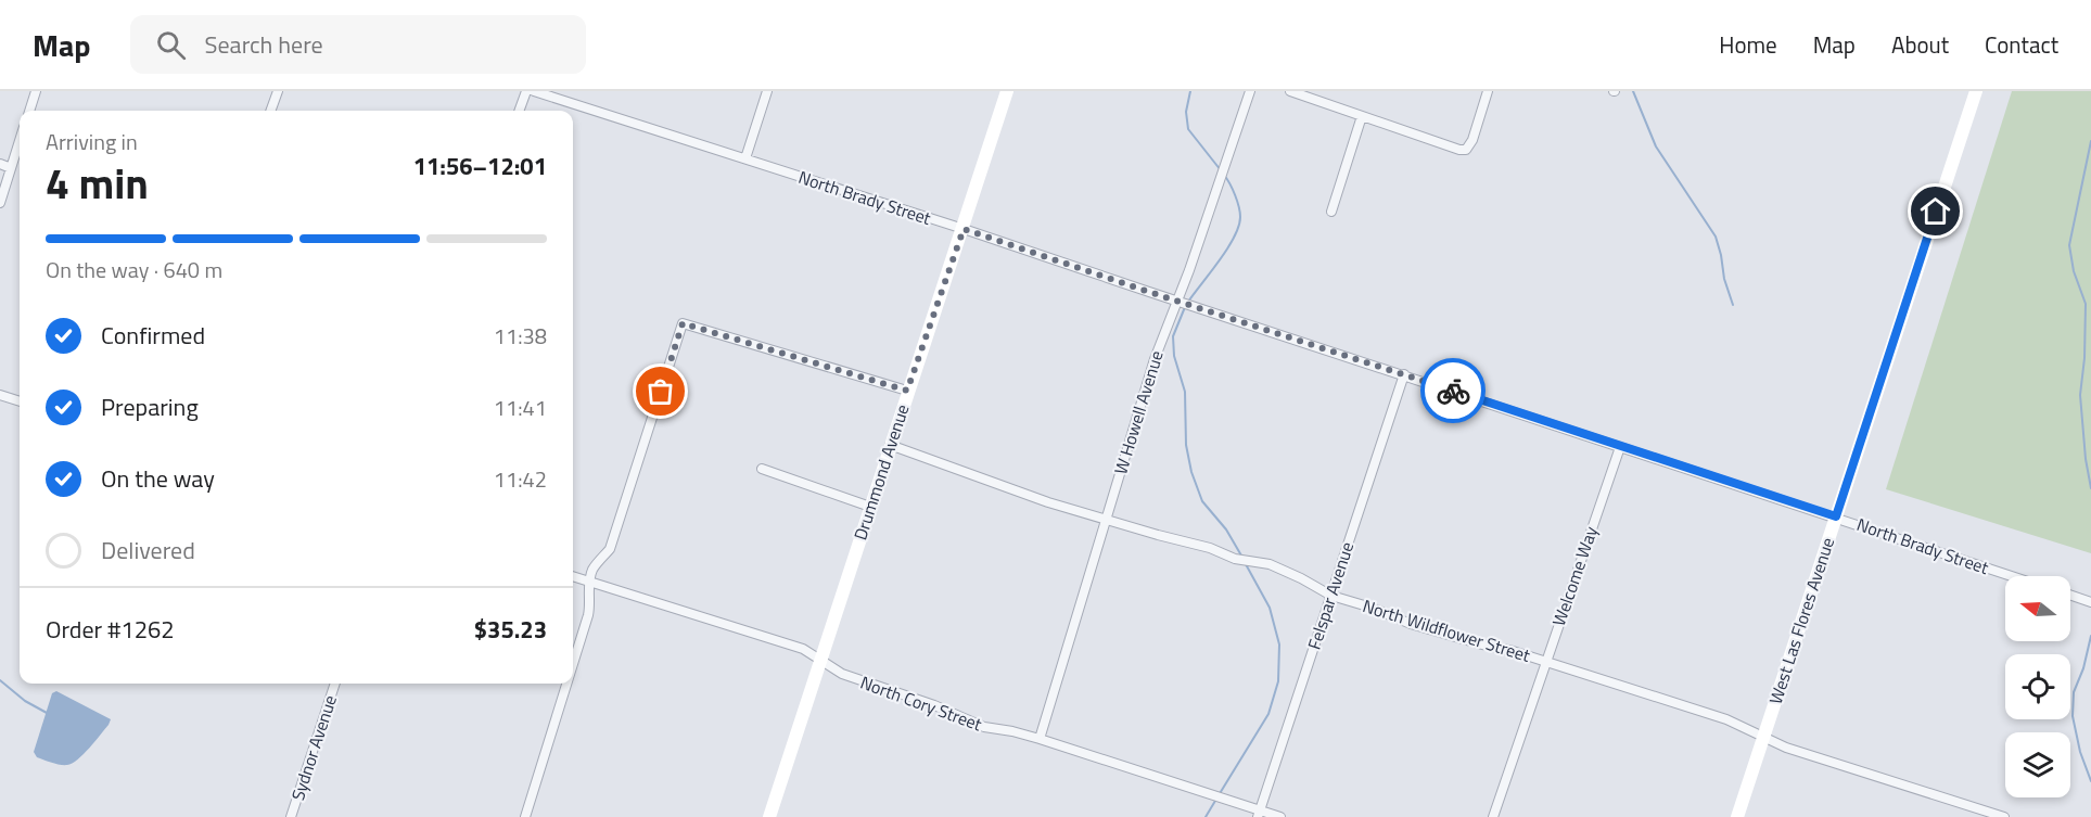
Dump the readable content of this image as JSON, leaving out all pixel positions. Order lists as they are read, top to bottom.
{
  "streets": {
    "street": [
      "North Brady Street",
      "W Howell Avenue",
      "Drummond Avenue",
      "Welcome Way",
      "Felspar Avenue",
      "West Las Flores Avenue",
      "North Wildflower Street",
      "North Cory Street",
      "Sydnor Avenue"
    ]
  },
  "crossings": [
    ["North Brady Street", "W Howell Avenue"],
    ["North Brady Street", "Drummond Avenue"],
    ["North Brady Street", "Welcome Way"],
    ["North Brady Street", "Felspar Avenue"],
    ["North Brady Street", "West Las Flores Avenue"],
    ["W Howell Avenue", "North Wildflower Street"],
    ["W Howell Avenue", "North Cory Street"],
    ["Drummond Avenue", "North Wildflower Street"],
    ["Drummond Avenue", "North Cory Street"],
    ["Welcome Way", "North Wildflower Street"],
    ["Felspar Avenue", "North Wildflower Street"],
    ["Felspar Avenue", "North Cory Street"],
    ["West Las Flores Avenue", "North Wildflower Street"]
  ],
  "north": "left",
  "page": {
    "header": "Map",
    "search": "Search here",
    "nav": [
      "Home",
      "Map",
      "About",
      "Contact"
    ],
    "heading": ["4 min", "Arriving in", "11:56–12:01"],
    "panel": ["Order #1262", "$35.23"],
    "bar": "On the way · 640 m",
    "list": [
      ["Confirmed", "11:38"],
      ["Preparing", "11:41"],
      ["On the way", "11:42"],
      "Delivered"
    ]
  }
}
